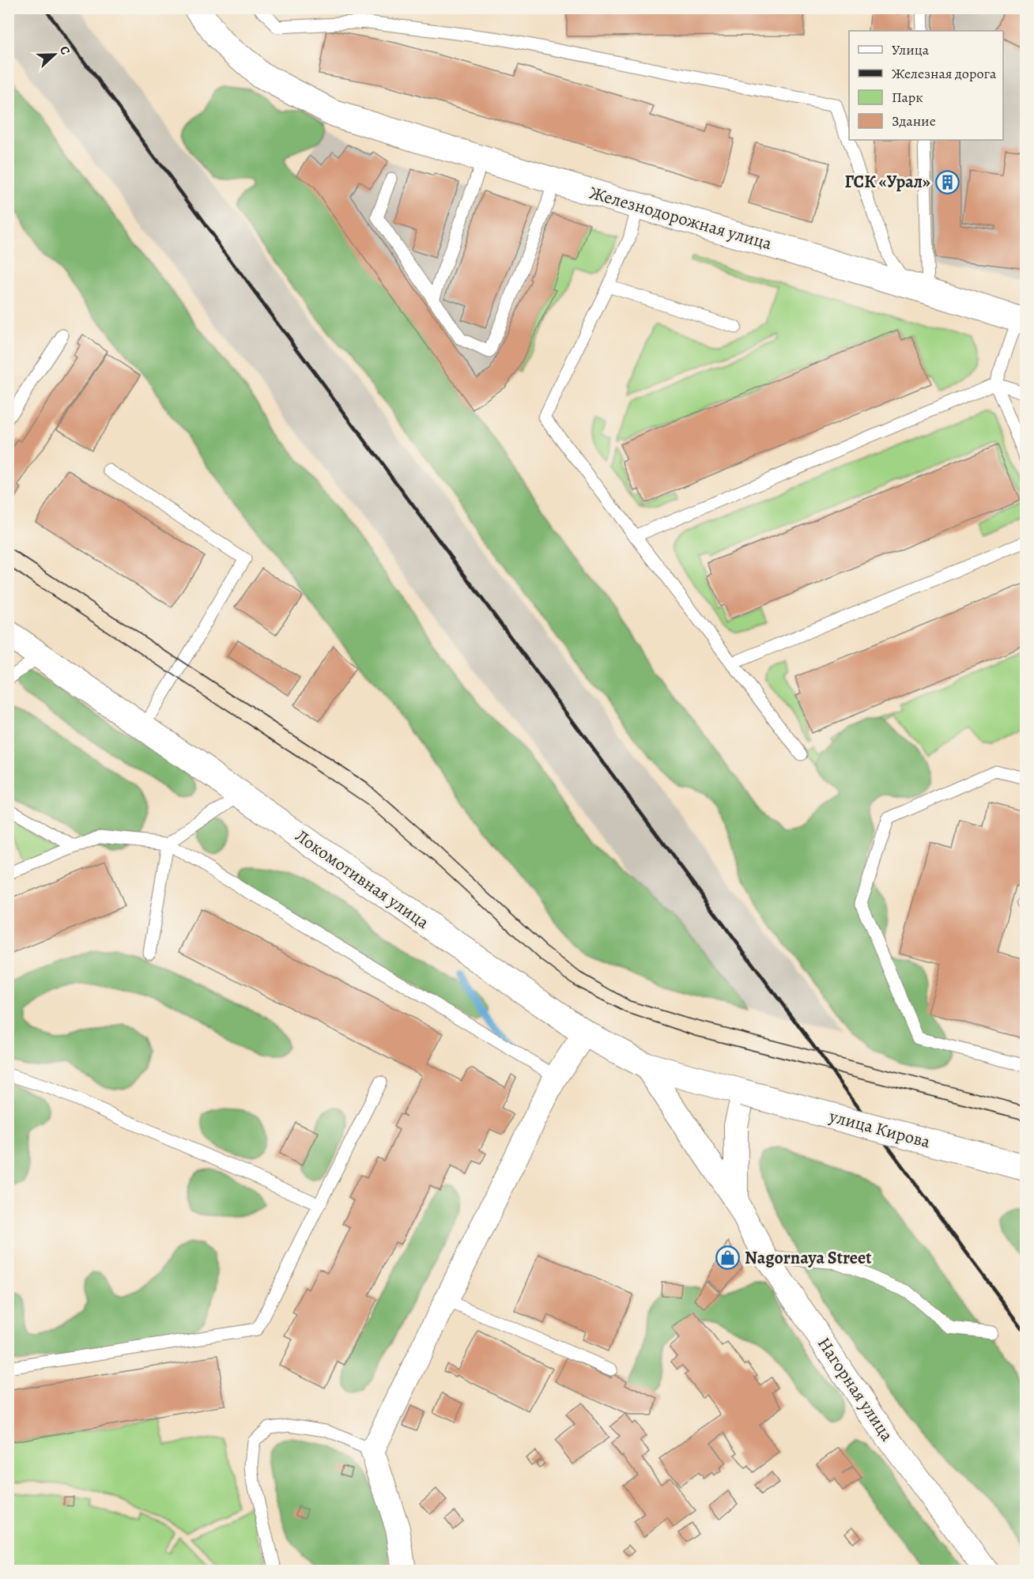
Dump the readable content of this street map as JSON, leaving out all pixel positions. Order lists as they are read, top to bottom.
{
  "streets": {
    "main road": ["Железнодорожная улица", "Локомотивная улица", "улица Кирова"],
    "street": ["Нагорная улица"]
  },
  "crossings": [
    ["Локомотивная улица", "улица Кирова"],
    ["Локомотивная улица", "Нагорная улица"],
    ["улица Кирова", "Нагорная улица"]
  ],
  "places": {
    "building": ["ГСК «Урал»"],
    "shop": ["Nagornaya Street"]
  },
  "legend": [
    "Улица",
    "Железная дорога",
    "Парк",
    "Здание"
  ],
  "north": "right"
}
